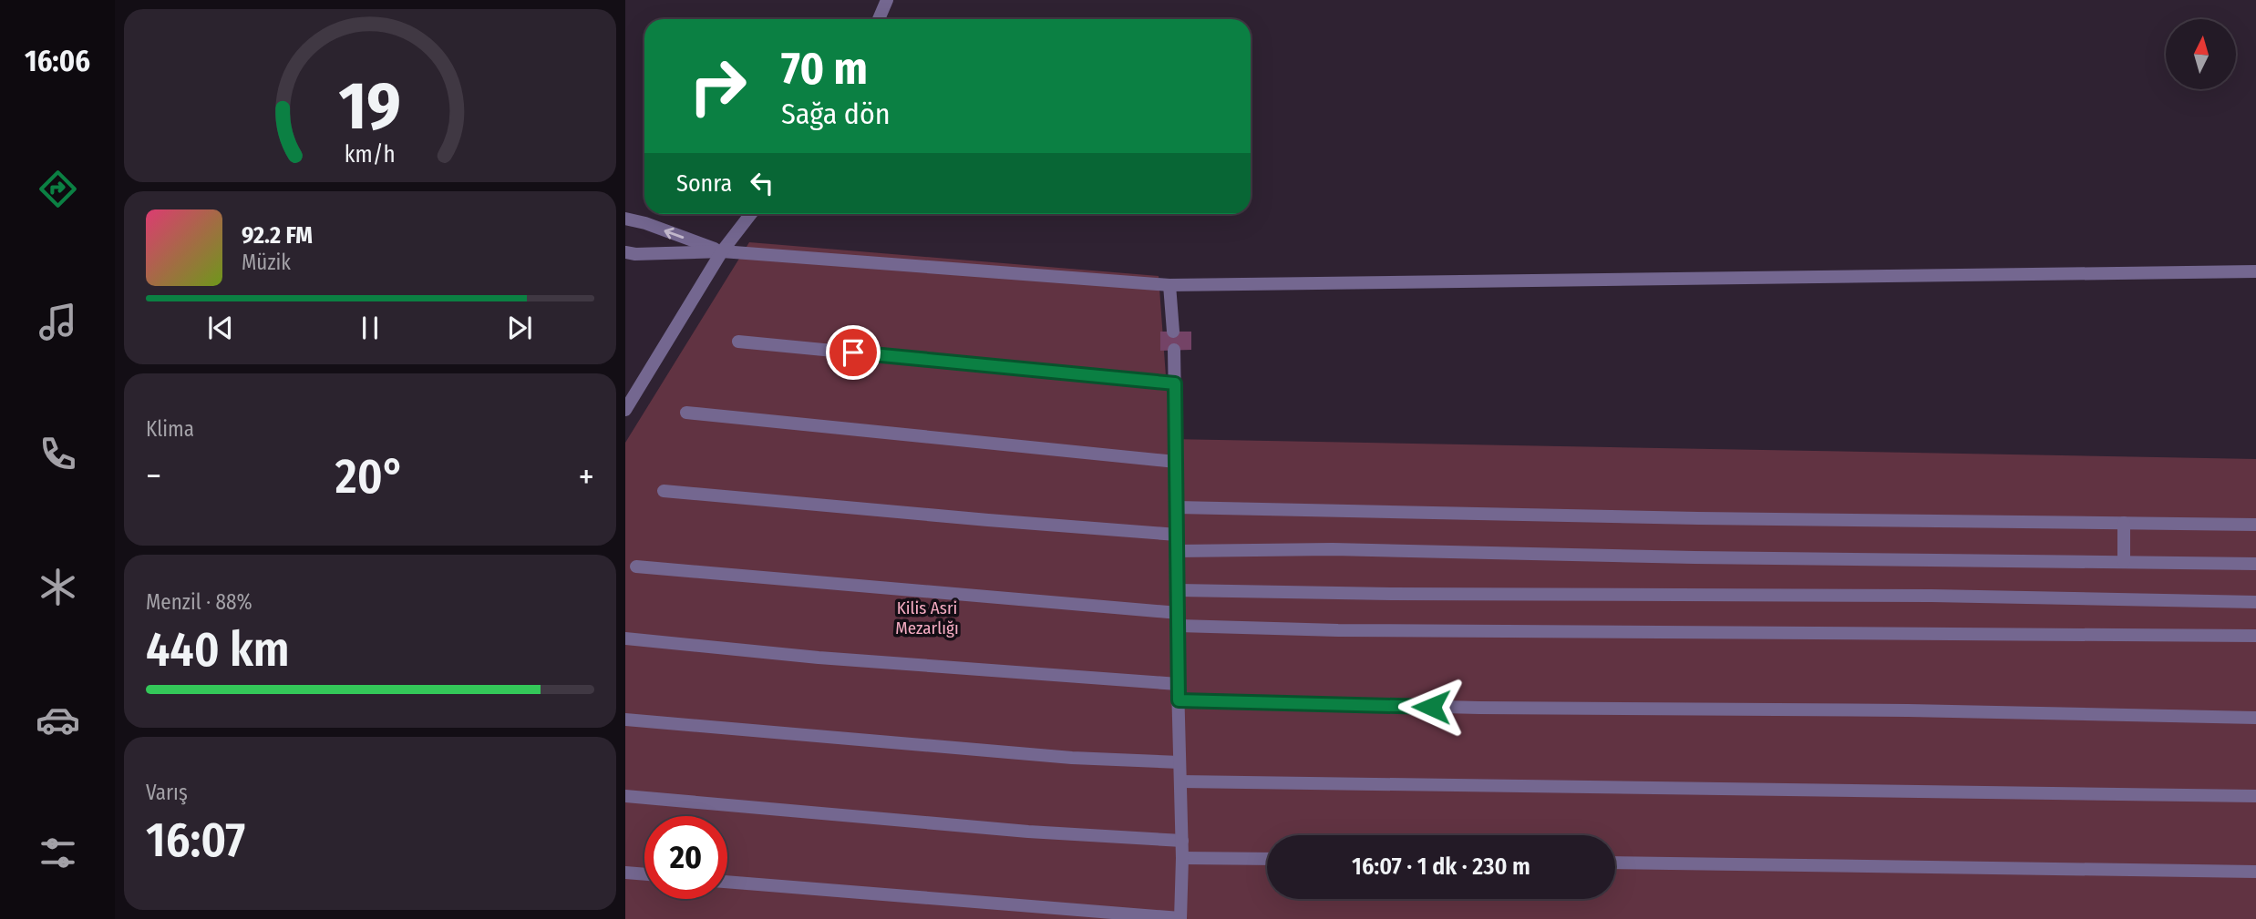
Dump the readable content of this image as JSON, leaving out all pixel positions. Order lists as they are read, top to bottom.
{
  "parks": ["Kilis Asri Mezarlığı"],
  "north": "top",
  "page": {
    "tabs": "16:06",
    "turn": ["70 m", "Sağa dön"],
    "then": "Sonra",
    "song": ["92.2 FM", "Müzik"],
    "tile": [
      "Klima",
      ["Menzil · 88%", "440 km"],
      ["Varış", "16:07"]
    ],
    "heat": ["−", "20°", "+"],
    "limit": "20",
    "trip": "16:07 · 1 dk · 230 m",
    "gauge": ["19", "km/h"]
  }
}
